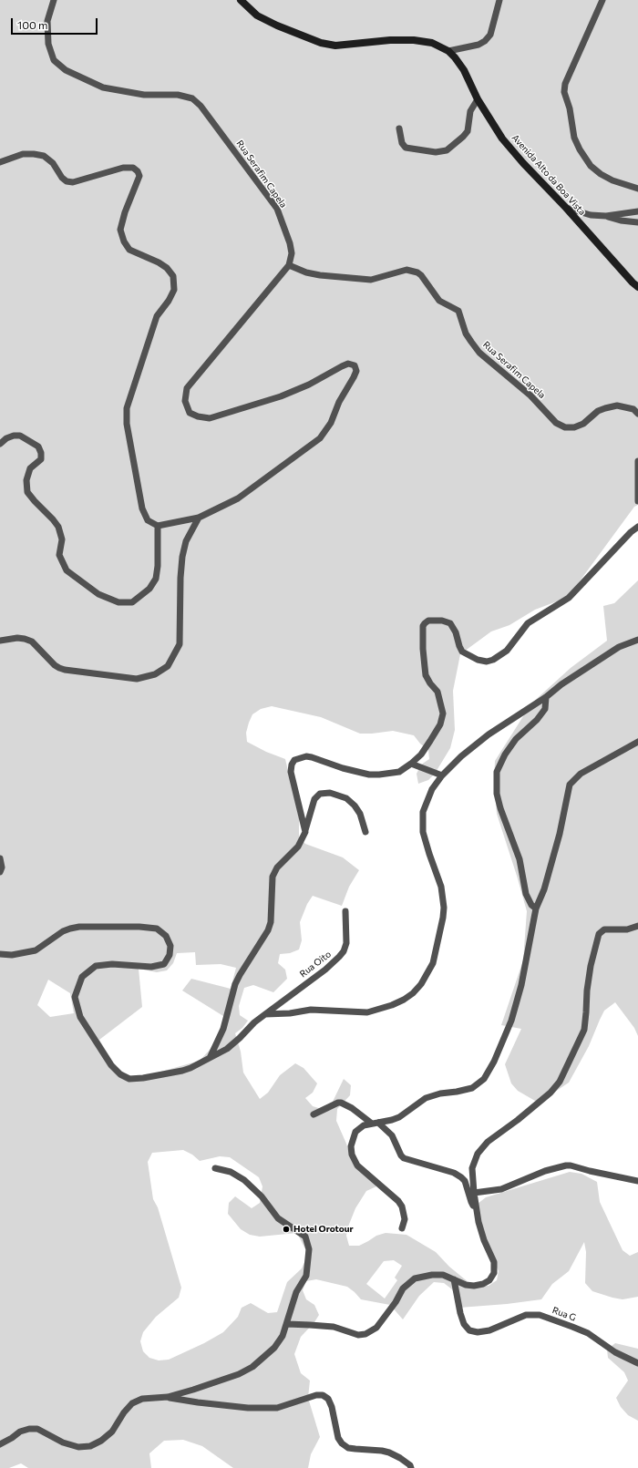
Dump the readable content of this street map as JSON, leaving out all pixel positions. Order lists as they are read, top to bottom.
{
  "streets": {
    "street": [
      "Rua Serafim Capela",
      "Avenida Alto da Boa Vista",
      "Rua Oito",
      "Rua G"
    ]
  },
  "places": ["Hotel Orotour"],
  "scale_bar": "100 m"
}
